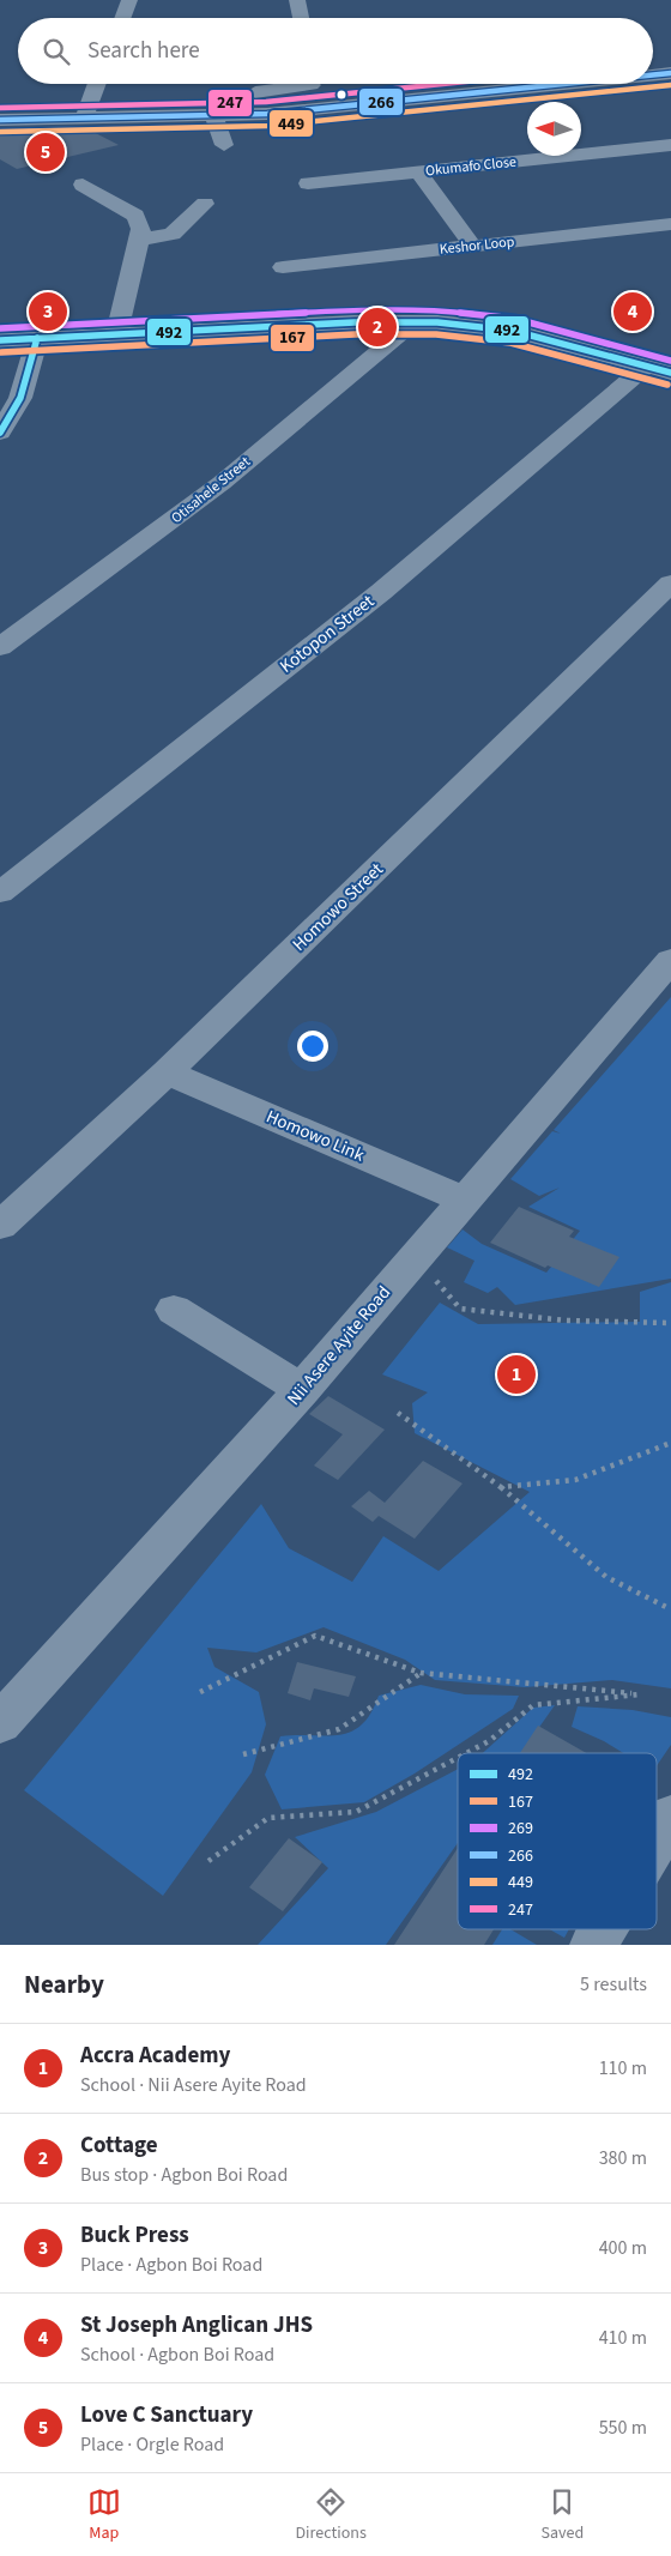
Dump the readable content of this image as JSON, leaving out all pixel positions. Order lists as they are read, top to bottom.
{
  "streets": {
    "street": [
      "Okumafo Close",
      "Keshor Loop",
      "Otisahele Street",
      "Kotopon Street",
      "Homowo Street",
      "Homowo Link",
      "Nii Asere Ayite Road"
    ]
  },
  "crossings": [
    ["Homowo Street", "Homowo Link"],
    ["Homowo Link", "Nii Asere Ayite Road"]
  ],
  "lines": [
    "transit line 266",
    "transit line 247",
    "transit line 449",
    "transit line 269",
    "transit line 492",
    "transit line 167"
  ],
  "legend": [
    "492",
    "167",
    "269",
    "266",
    "449",
    "247"
  ],
  "north": "left",
  "page": {
    "search": "Search here",
    "pins": [
      "5",
      "3",
      "4",
      "2",
      "1"
    ],
    "heading": ["Nearby", "5 results"],
    "list": [
      {
        "mark": "1",
        "name": "Accra Academy",
        "note": "School · Nii Asere Ayite Road",
        "value": "110 m"
      },
      {
        "mark": "2",
        "name": "Cottage",
        "note": "Bus stop · Agbon Boi Road",
        "value": "380 m"
      },
      {
        "mark": "3",
        "name": "Buck Press",
        "note": "Place · Agbon Boi Road",
        "value": "400 m"
      },
      {
        "mark": "4",
        "name": "St Joseph Anglican JHS",
        "note": "School · Agbon Boi Road",
        "value": "410 m"
      },
      {
        "mark": "5",
        "name": "Love C Sanctuary",
        "note": "Place · Orgle Road",
        "value": "550 m"
      }
    ],
    "nav": ["Map", "Directions", "Saved"]
  }
}
